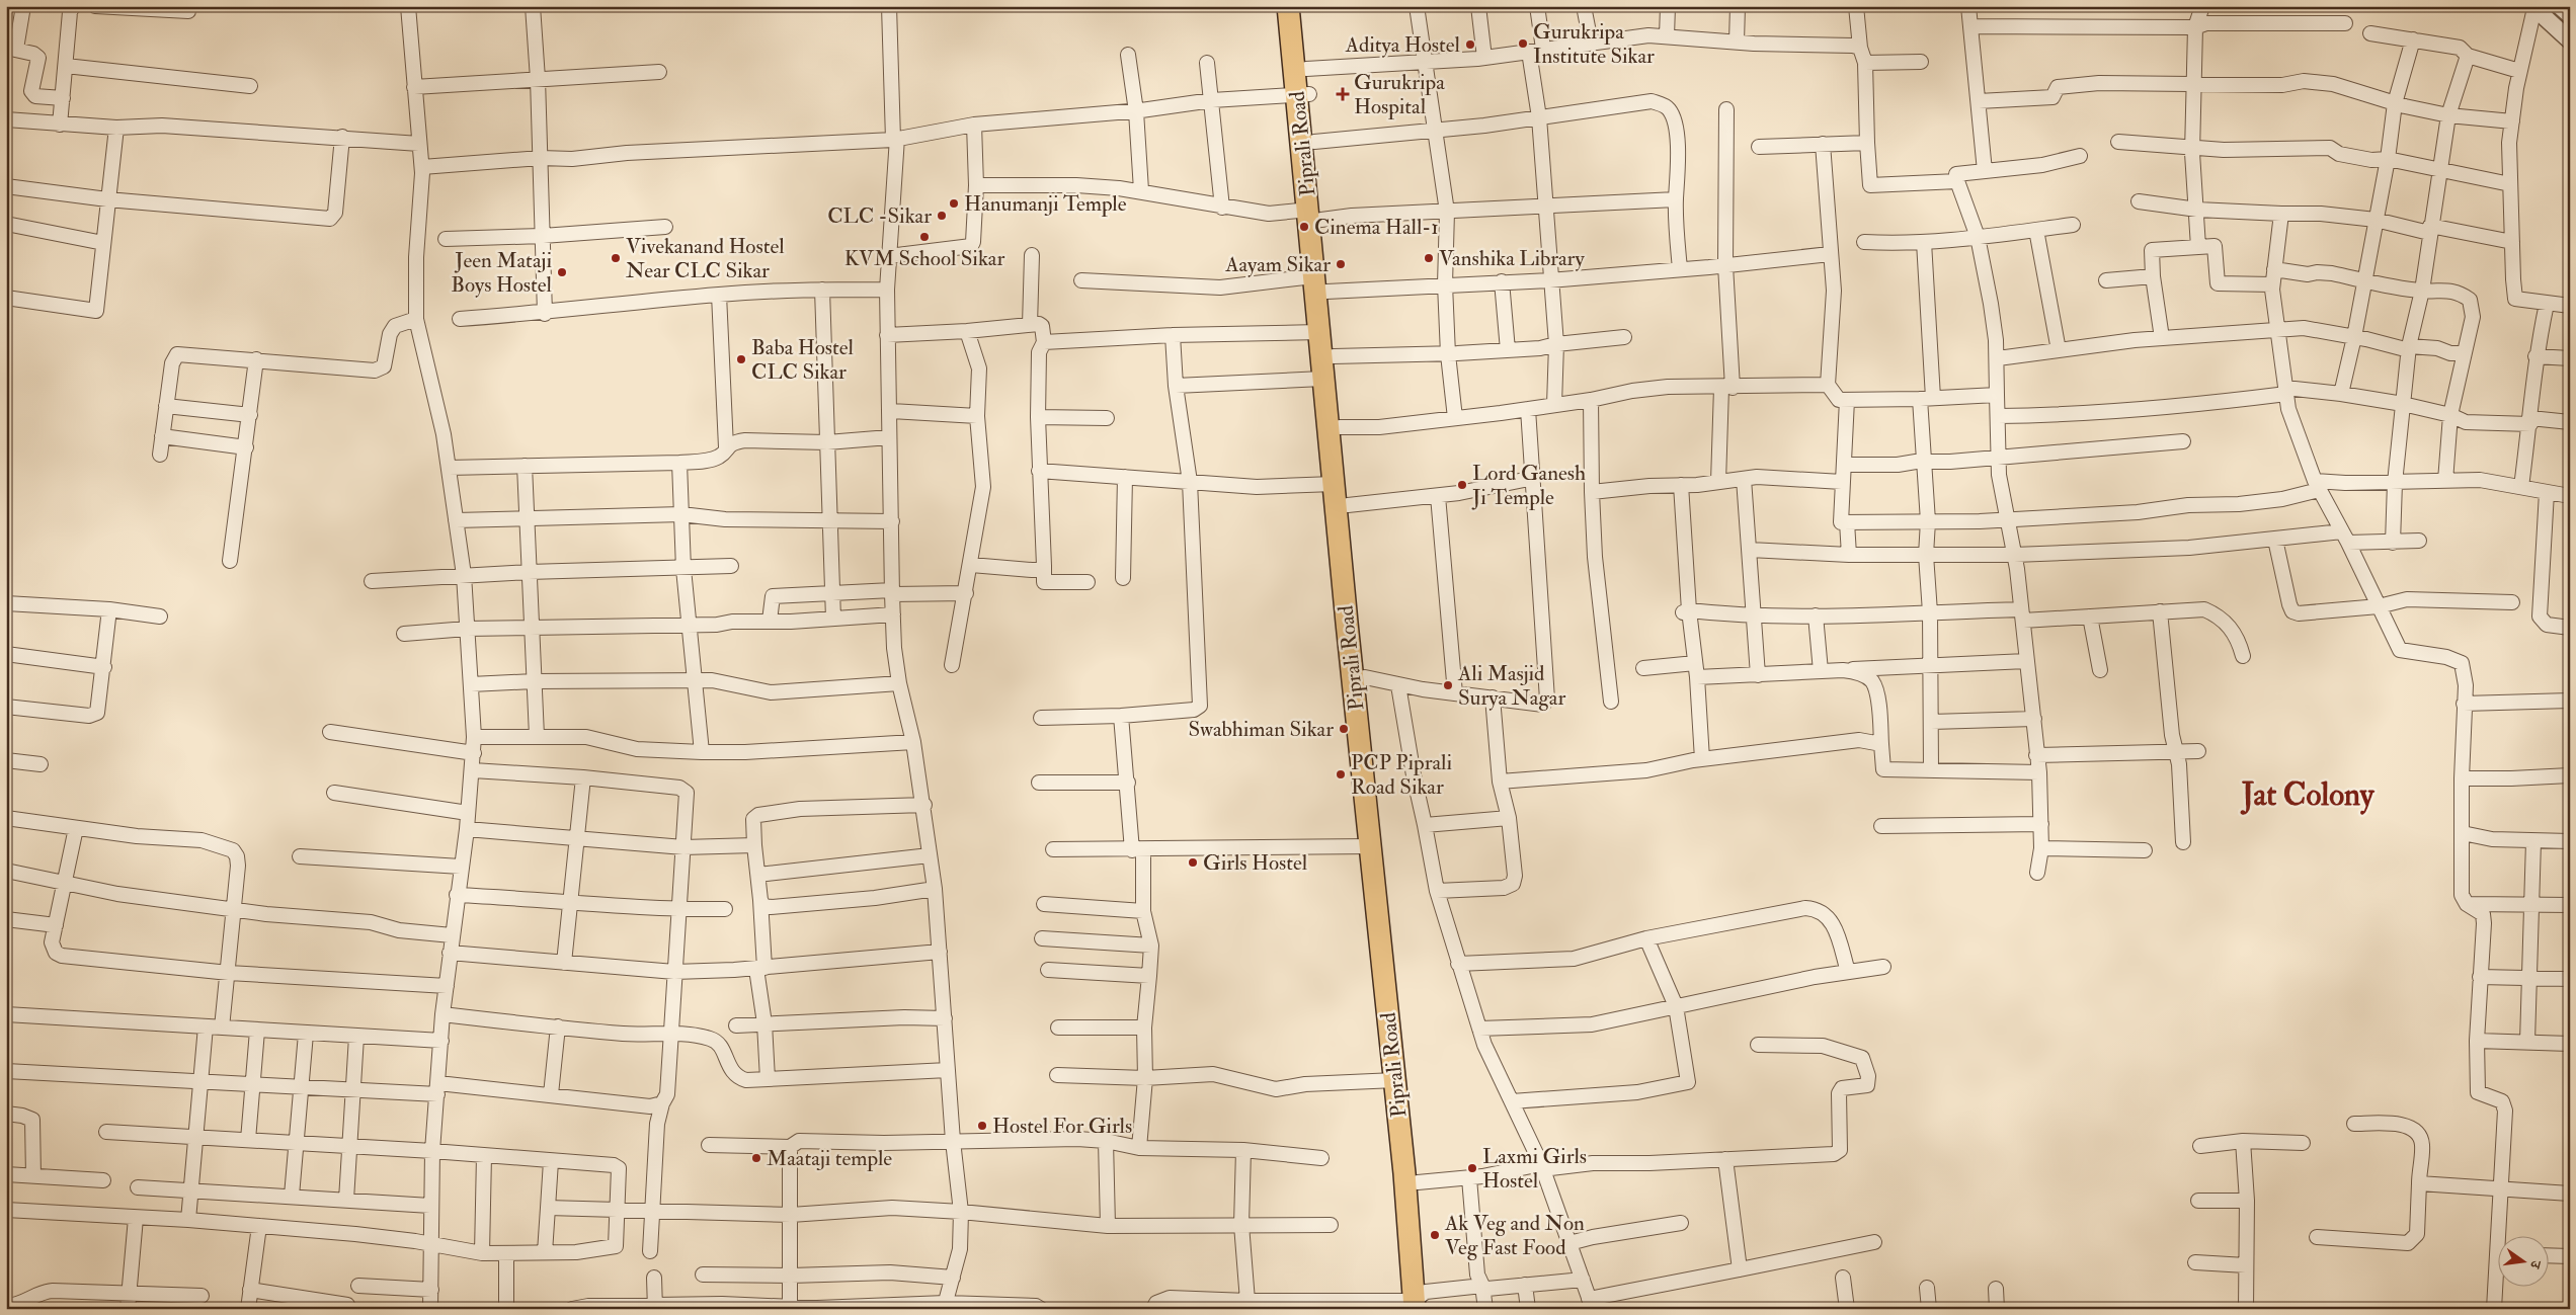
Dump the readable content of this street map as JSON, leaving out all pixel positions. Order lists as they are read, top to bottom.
{
  "streets": {
    "main road": ["Piprali Road"]
  },
  "districts": ["Jat Colony"],
  "places": {
    "other": [
      "Gurukripa Institute Sikar",
      "Aditya Hostel",
      "Hanumanji Temple",
      "CLC -Sikar",
      "Cinema Hall-1",
      "KVM School Sikar",
      "Vivekanand Hostel Near CLC Sikar",
      "Vanshika Library",
      "Aayam Sikar",
      "Jeen Mataji Boys Hostel",
      "Baba Hostel CLC Sikar",
      "Lord Ganesh Ji Temple",
      "Ali Masjid Surya Nagar",
      "Swabhiman Sikar",
      "PCP Piprali Road Sikar",
      "Girls Hostel",
      "Hostel For Girls",
      "Maataji temple",
      "Laxmi Girls Hostel",
      "Ak Veg and Non Veg Fast Food"
    ],
    "health": ["Gurukripa Hospital"]
  },
  "north": "right"
}
